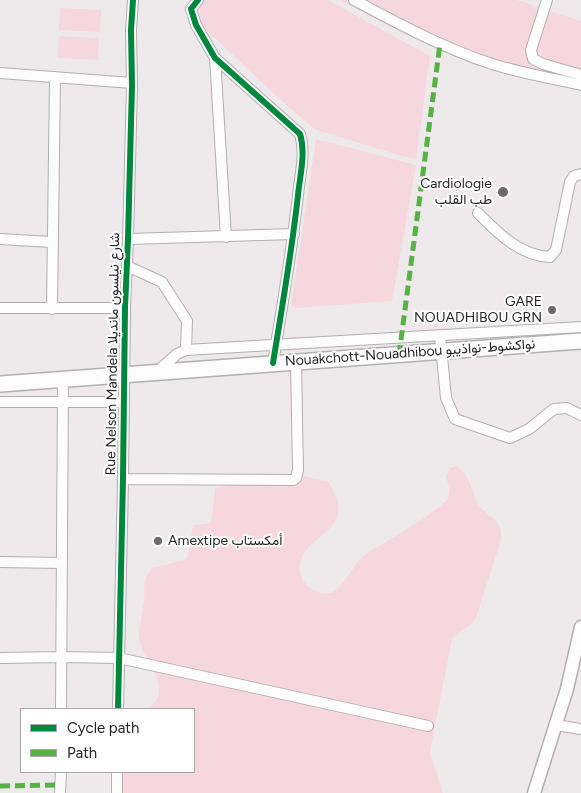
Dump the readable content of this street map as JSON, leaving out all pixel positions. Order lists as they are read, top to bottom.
{
  "streets": {
    "highway": ["Nouakchott-Nouadhibou نواكشوط-نواذيبو"],
    "street": ["Rue Nelson Mandela شارع نيلسون مانديلا"]
  },
  "crossings": [
    ["Nouakchott-Nouadhibou نواكشوط-نواذيبو", "Rue Nelson Mandela شارع نيلسون مانديلا"]
  ],
  "places": ["Cardiologie طب القلب", "GARE NOUADHIBOU GRN", "Amextipe أمكستاب"],
  "legend": ["Cycle path", "Path"]
}
